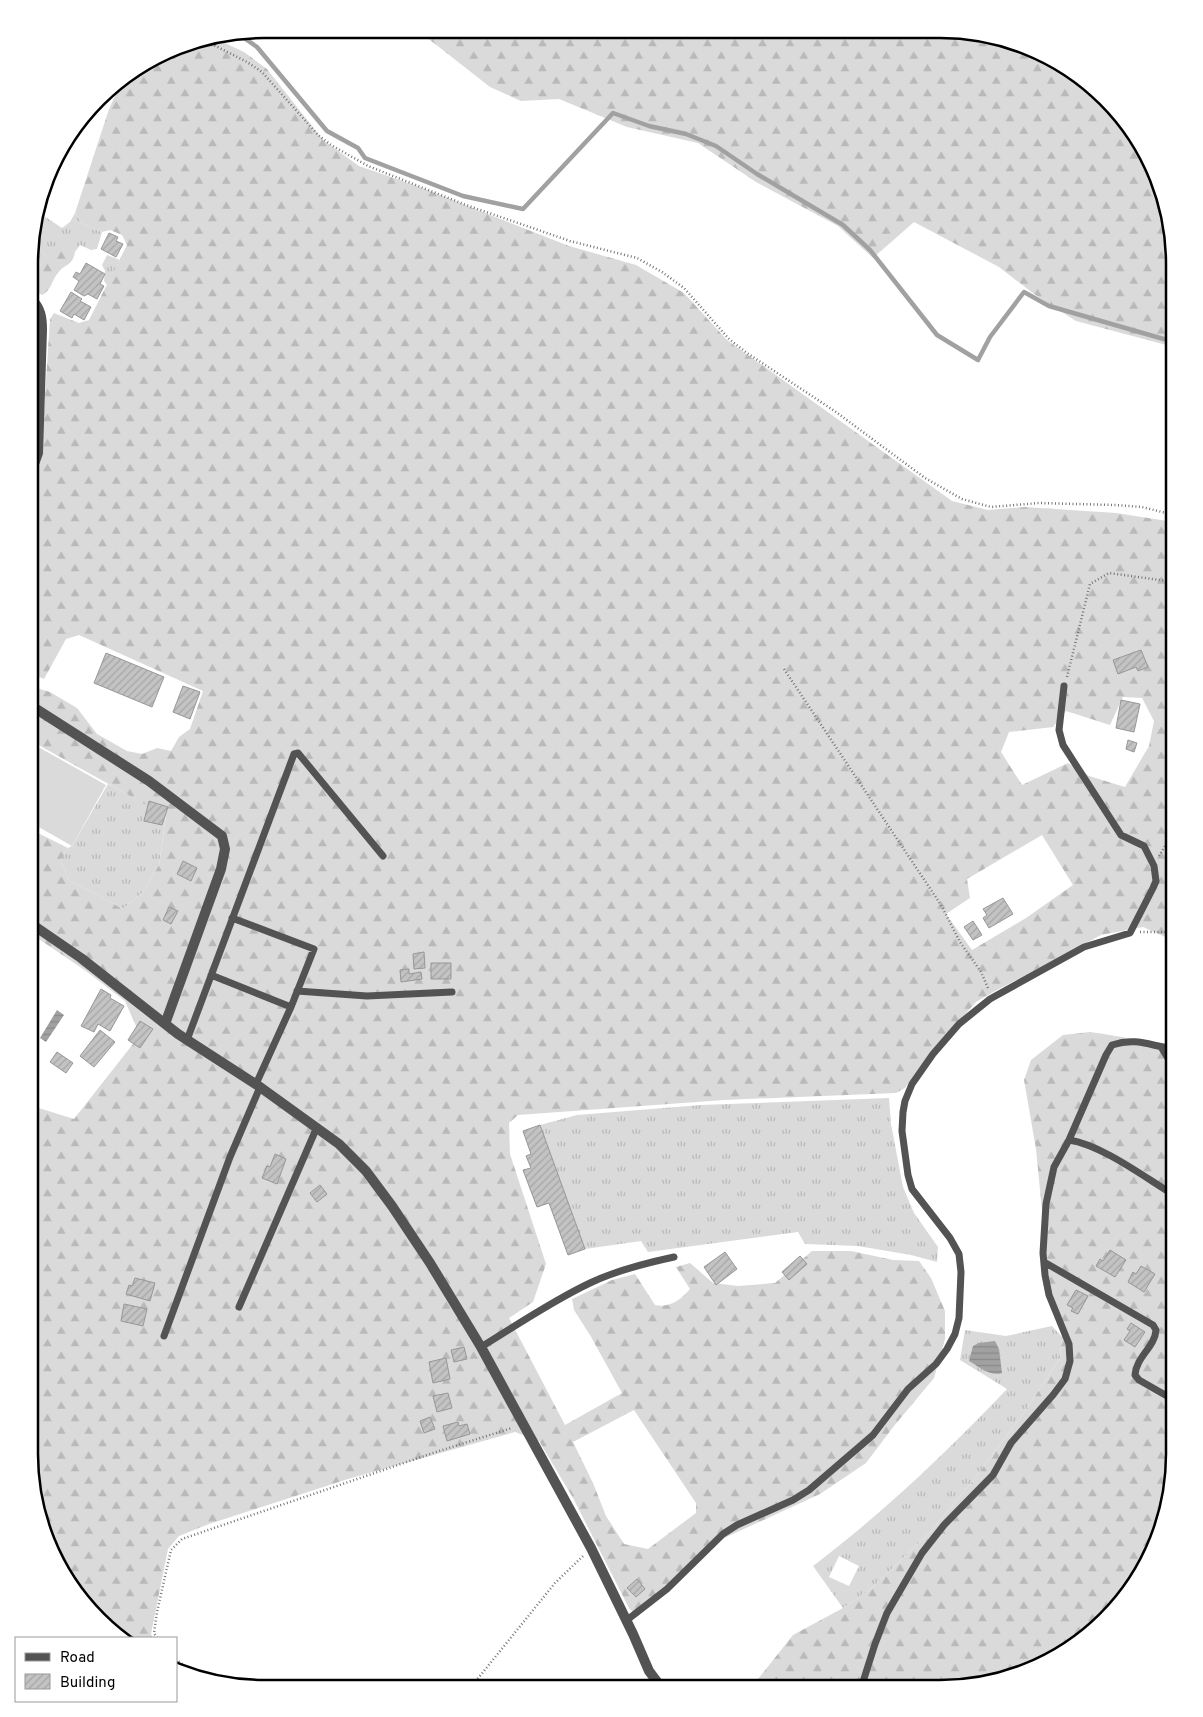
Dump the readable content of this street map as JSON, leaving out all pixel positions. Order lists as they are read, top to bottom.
{
  "legend": ["Road", "Building"]
}
